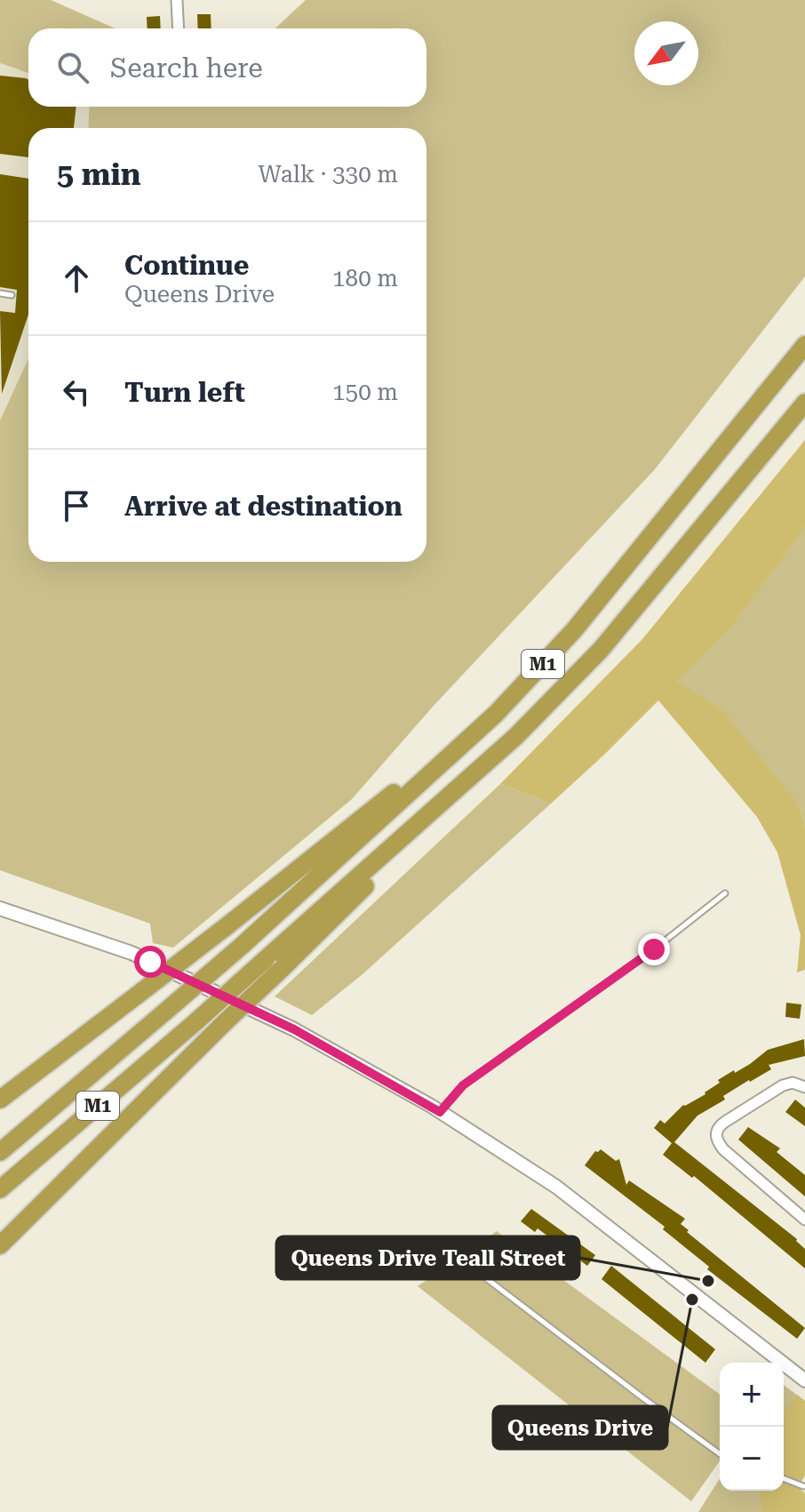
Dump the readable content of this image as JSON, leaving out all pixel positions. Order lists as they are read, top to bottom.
{
  "streets": {
    "highway": ["M1"]
  },
  "places": ["Queens Drive Teall Street", "Queens Drive"],
  "north": "bottom left",
  "page": {
    "search": "Search here",
    "heading": ["5 min", "Walk · 330 m"],
    "list": [
      ["Continue", "Queens Drive", "180 m"],
      ["Turn left", "150 m"],
      "Arrive at destination"
    ],
    "map_buttons": ["+", "−"]
  }
}
